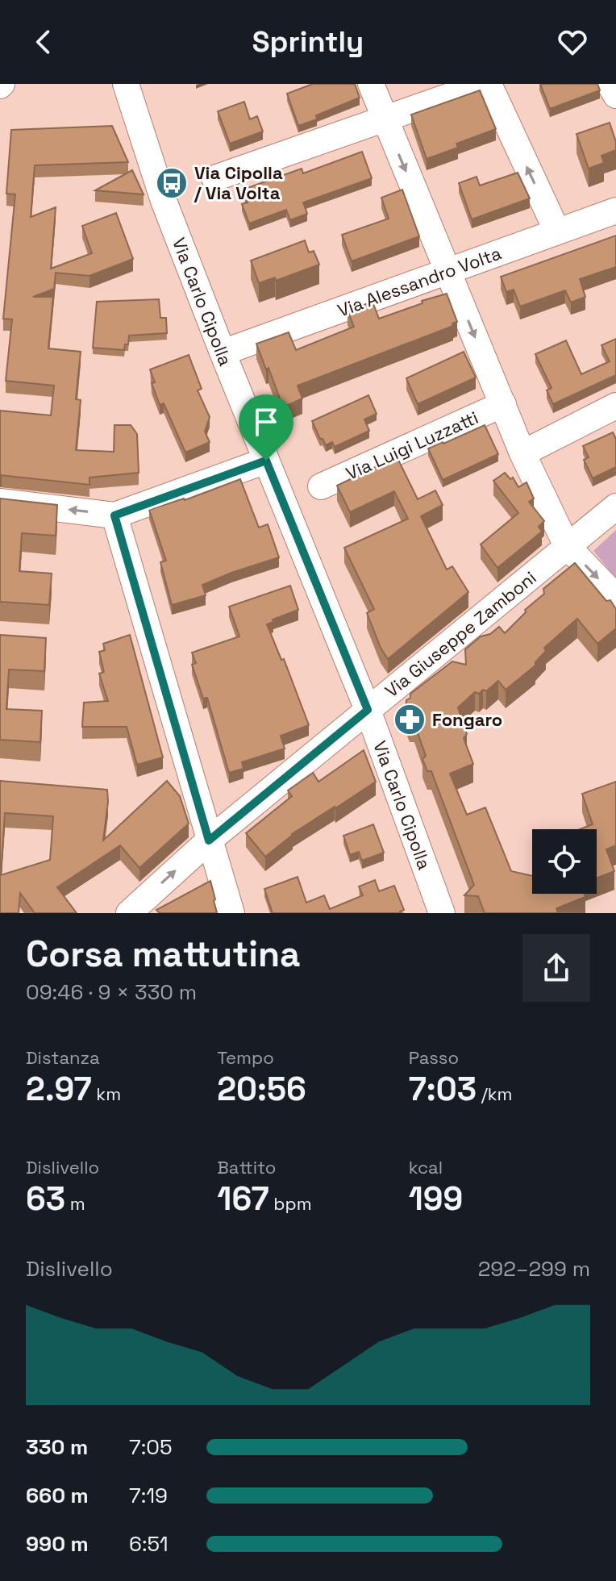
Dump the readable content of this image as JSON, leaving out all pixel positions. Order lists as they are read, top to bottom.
{
  "streets": {
    "street": [
      "Via Alessandro Volta",
      "Via Carlo Cipolla",
      "Via Luigi Luzzatti",
      "Via Giuseppe Zamboni"
    ]
  },
  "crossings": [
    ["Via Alessandro Volta", "Via Carlo Cipolla"],
    ["Via Carlo Cipolla", "Via Giuseppe Zamboni"]
  ],
  "places": {
    "bus stop": ["Via Cipolla / Via Volta"],
    "pharmacy": ["Fongaro"]
  },
  "page": {
    "header": "Sprintly",
    "heading": ["Corsa mattutina", "09:46 · 9 × 330 m"],
    "stats": [
      ["Distanza", "2.97 km"],
      ["Tempo", "20:56"],
      ["Passo", "7:03 /km"],
      ["Dislivello", "63 m"],
      ["Battito", "167 bpm"],
      ["kcal", "199"]
    ],
    "chart": ["Dislivello", "292–299 m"],
    "list": [
      {
        "name": "330 m",
        "note": "7:05"
      },
      {
        "name": "660 m",
        "note": "7:19"
      },
      {
        "name": "990 m",
        "note": "6:51"
      }
    ]
  }
}
